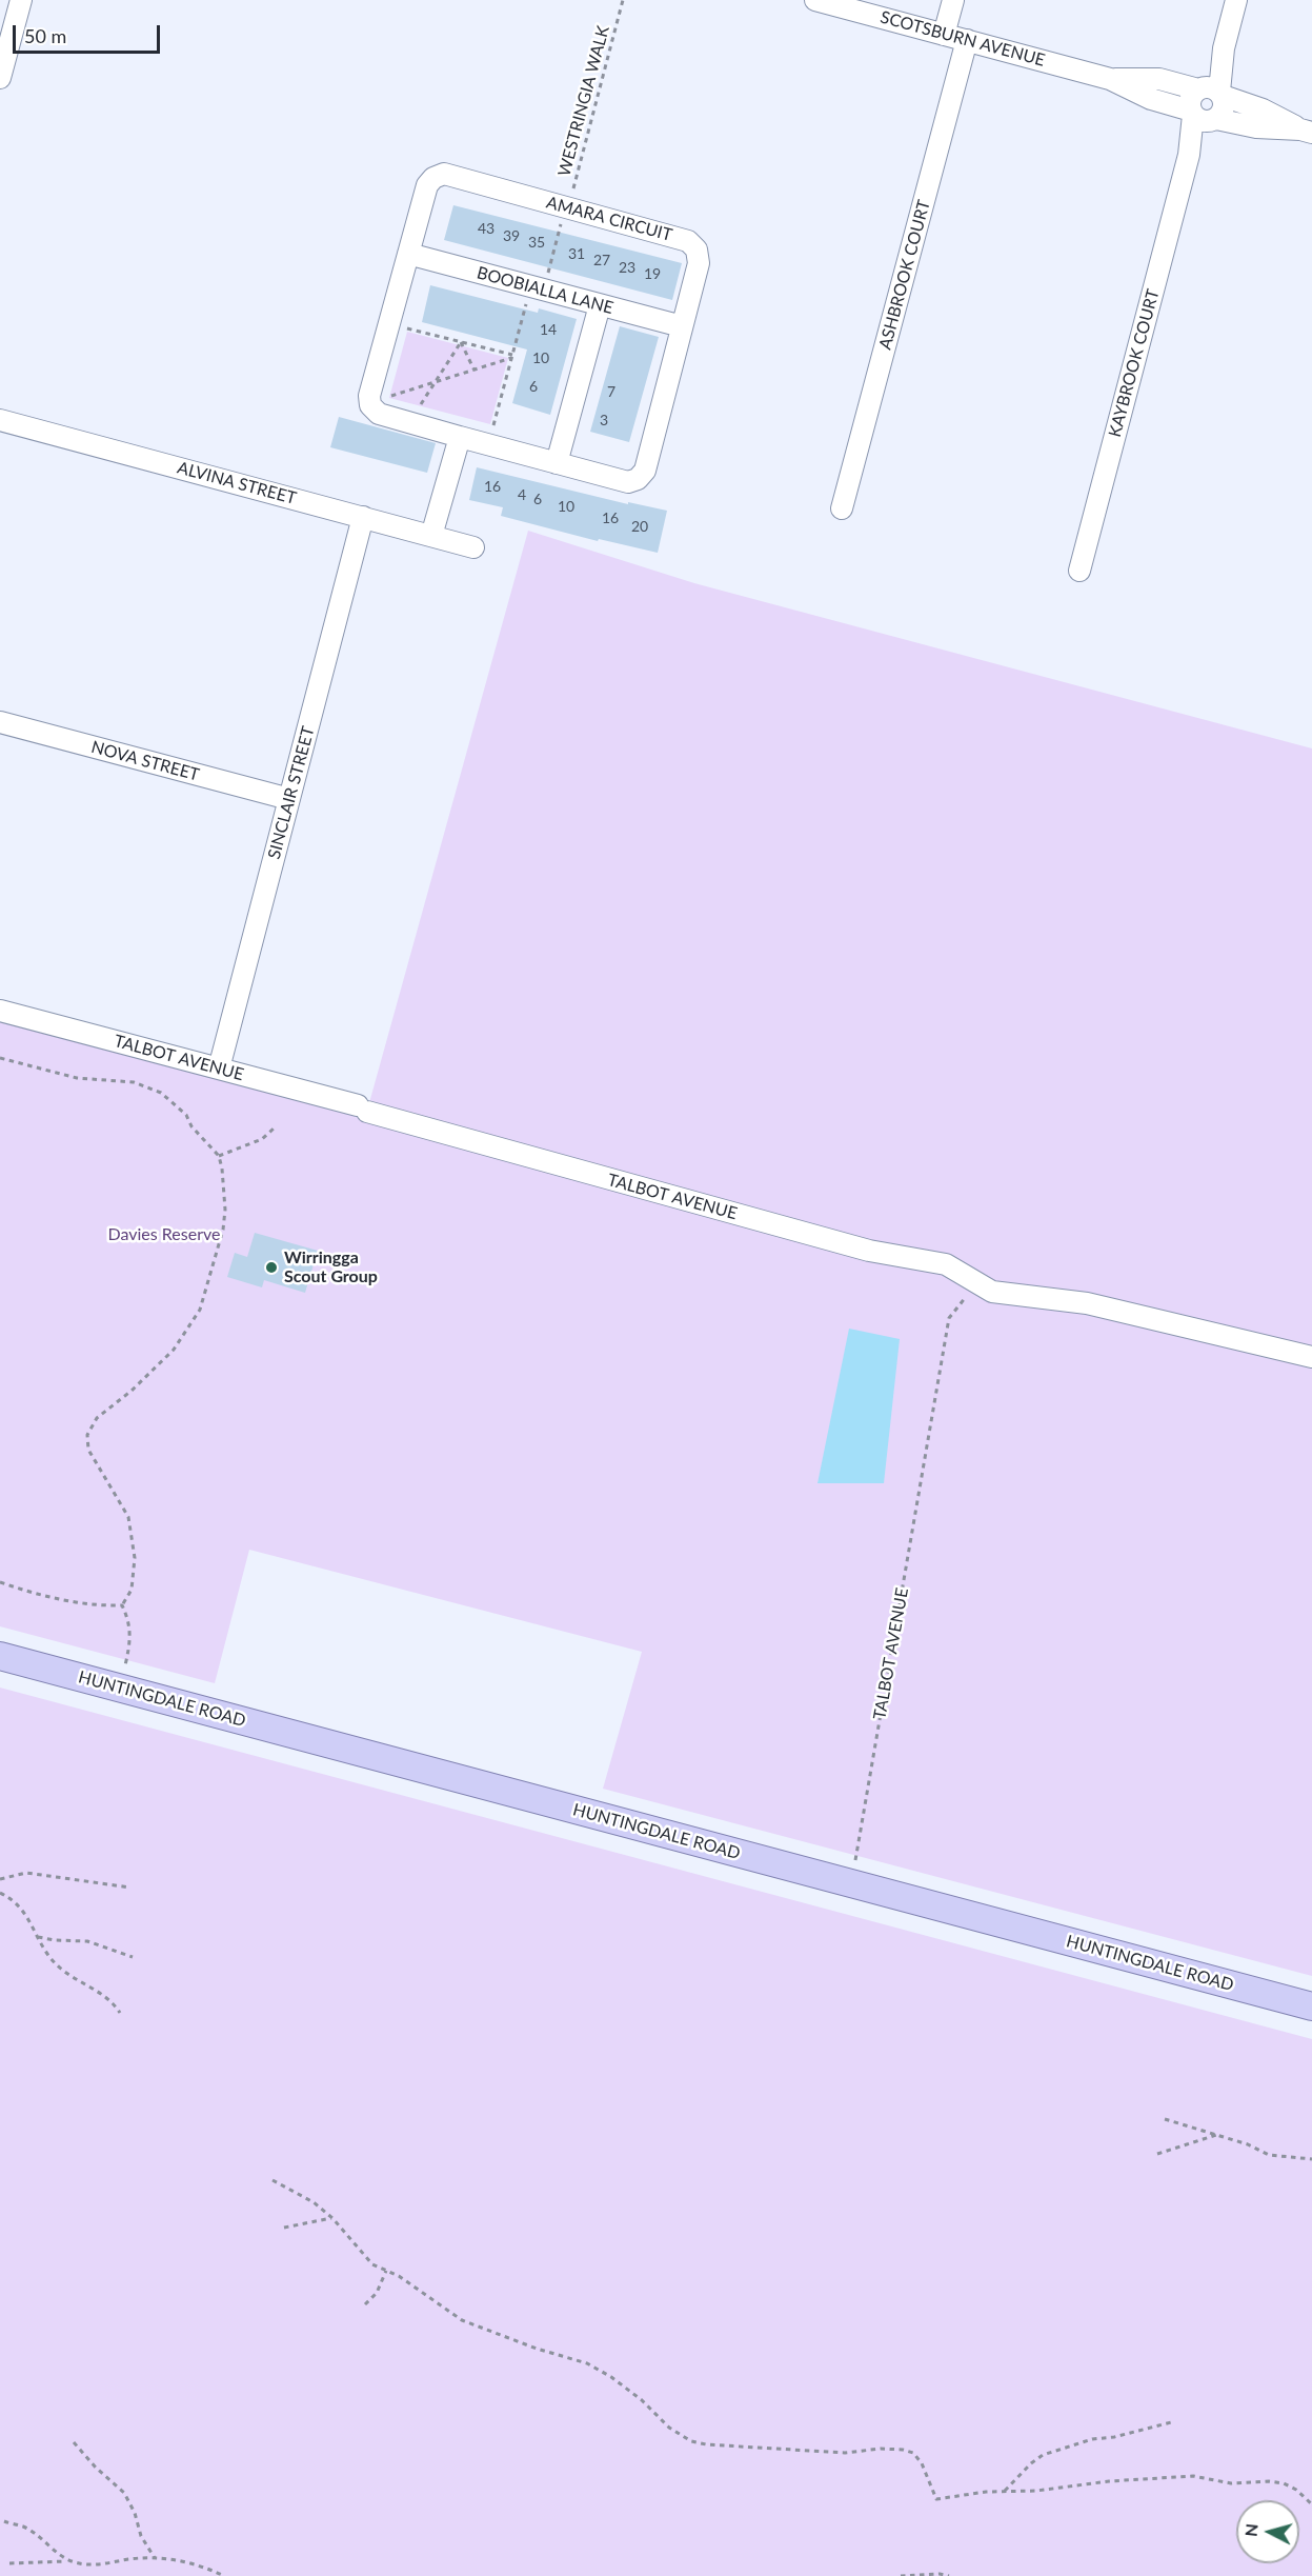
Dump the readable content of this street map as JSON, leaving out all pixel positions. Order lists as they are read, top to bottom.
{
  "streets": {
    "main road": ["HUNTINGDALE ROAD"],
    "street": [
      "SCOTSBURN AVENUE",
      "AMARA CIRCUIT",
      "ASHBROOK COURT",
      "BOOBIALLA LANE",
      "KAYBROOK COURT",
      "ALVINA STREET",
      "NOVA STREET",
      "SINCLAIR STREET",
      "TALBOT AVENUE"
    ],
    "path": ["WESTRINGIA WALK"]
  },
  "crossings": [
    ["SCOTSBURN AVENUE", "ASHBROOK COURT"],
    ["SCOTSBURN AVENUE", "KAYBROOK COURT"],
    ["WESTRINGIA WALK", "AMARA CIRCUIT"],
    ["WESTRINGIA WALK", "BOOBIALLA LANE"],
    ["AMARA CIRCUIT", "BOOBIALLA LANE"],
    ["ALVINA STREET", "SINCLAIR STREET"],
    ["NOVA STREET", "SINCLAIR STREET"],
    ["SINCLAIR STREET", "TALBOT AVENUE"],
    ["TALBOT AVENUE", "HUNTINGDALE ROAD"]
  ],
  "parks": ["Davies Reserve"],
  "places": ["Wirringga Scout Group"],
  "house_numbers": [
    "43",
    "39",
    "35",
    "31",
    "27",
    "23",
    "19",
    "14",
    "10",
    "6",
    "7",
    "3",
    "16",
    "4",
    "6",
    "10",
    "16",
    "20"
  ],
  "scale_bar": "50 m",
  "north": "left"
}
